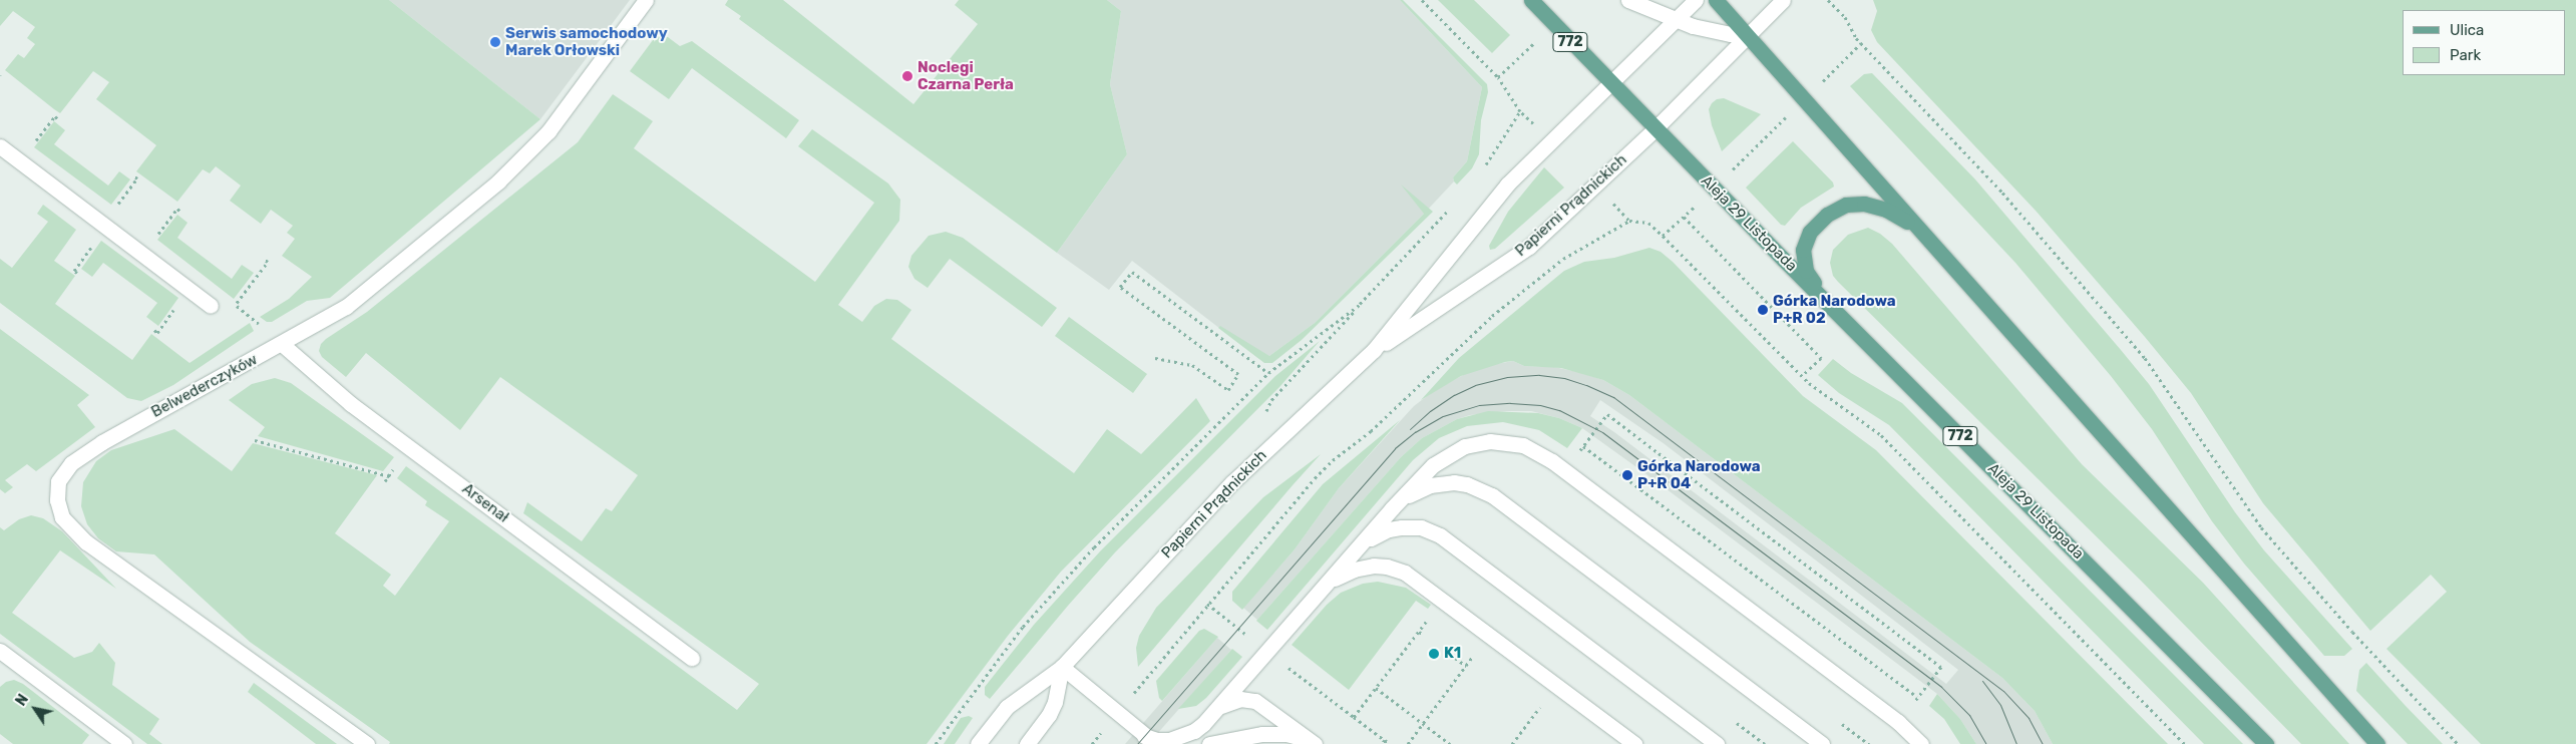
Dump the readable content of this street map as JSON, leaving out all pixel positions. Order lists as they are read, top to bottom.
{
  "streets": {
    "main road": ["772", "Aleja 29 Listopada"],
    "street": ["Papierni Prądnickich", "Belwederczyków", "Arsenał"]
  },
  "crossings": [
    ["Papierni Prądnickich", "Aleja 29 Listopada"],
    ["Belwederczyków", "Arsenał"]
  ],
  "places": [
    "Serwis samochodowy Marek Orłowski",
    "Noclegi Czarna Perła",
    "Górka Narodowa P+R 02",
    "Górka Narodowa P+R 04",
    "K1"
  ],
  "legend": ["Ulica", "Park"],
  "north": "top left"
}
